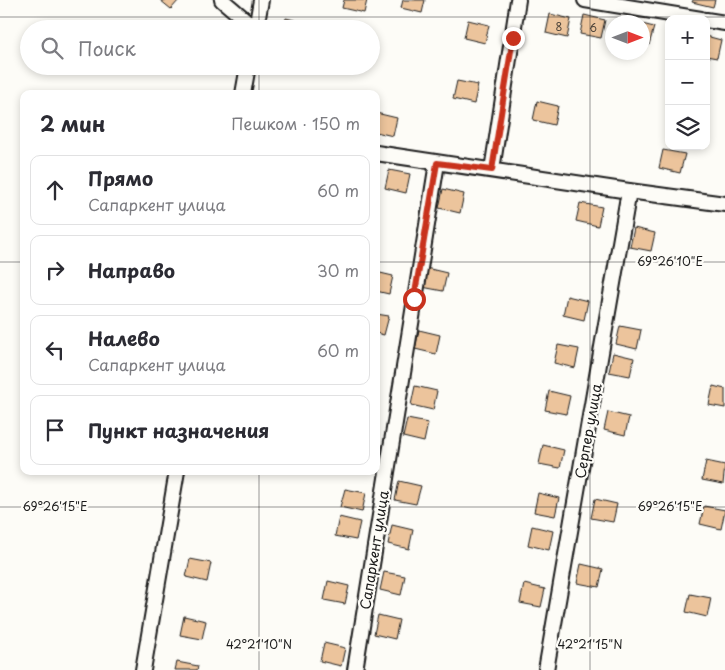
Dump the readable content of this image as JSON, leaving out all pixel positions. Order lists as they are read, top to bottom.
{
  "streets": {
    "street": ["Серпер улица", "Сапаркент улица"]
  },
  "house_numbers": ["8", "6"],
  "north": "right",
  "page": {
    "map_buttons": ["+", "−"],
    "search": "Поиск",
    "heading": ["2 мин", "Пешком · 150 m"],
    "list": [
      ["Прямо", "Сапаркент улица", "60 m"],
      ["Направо", "30 m"],
      ["Налево", "Сапаркент улица", "60 m"],
      "Пункт назначения"
    ]
  },
  "coordinates": [
    "69°26'10\"E",
    "69°26'15\"E",
    "42°21'10\"N",
    "42°21'15\"N"
  ]
}
